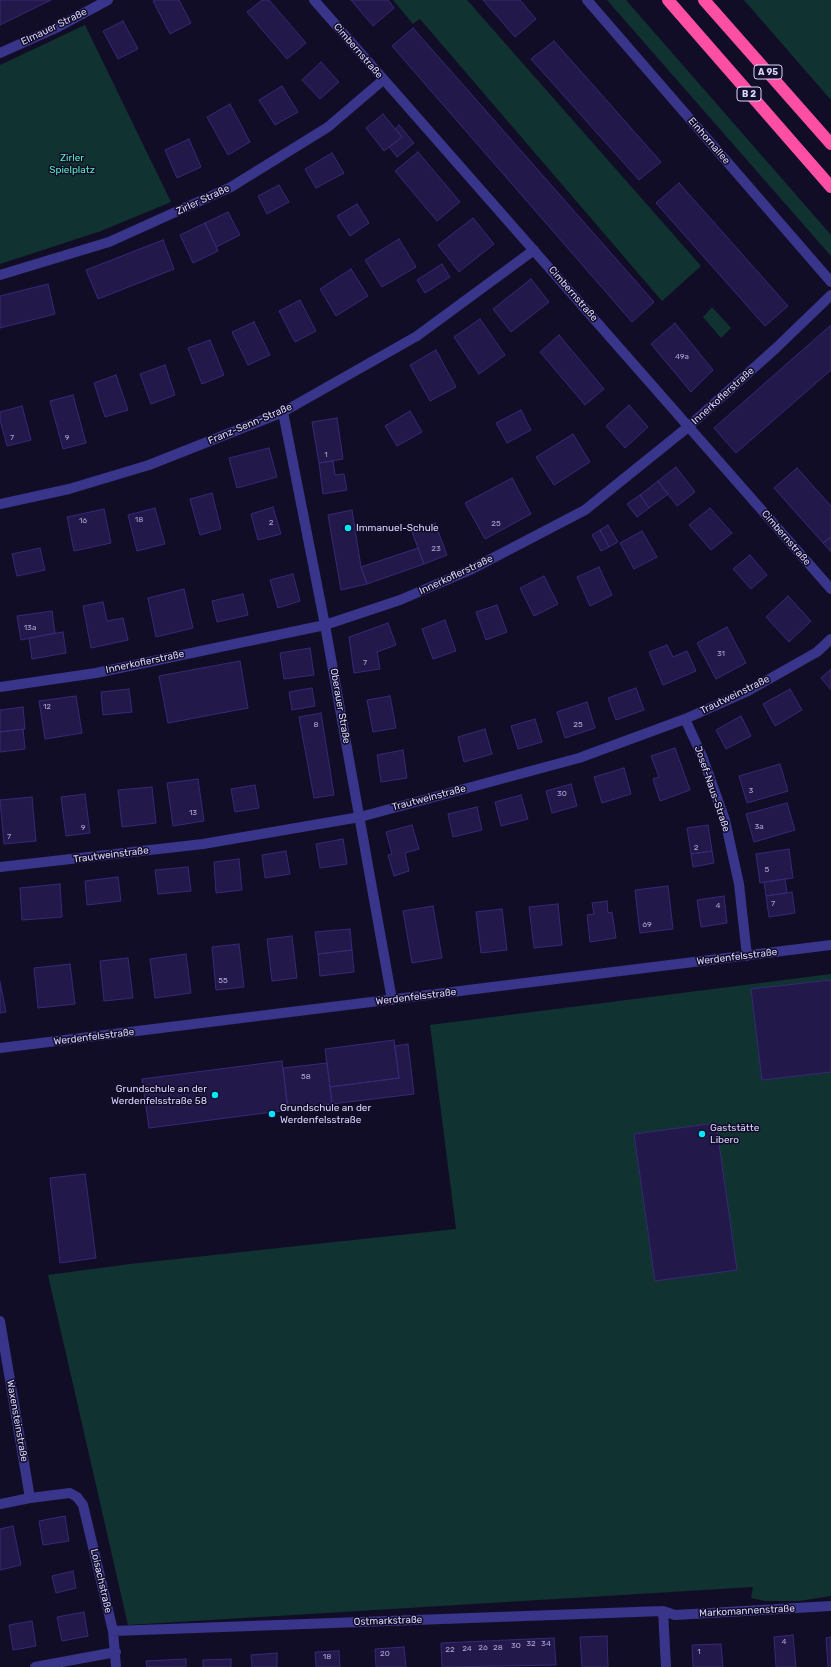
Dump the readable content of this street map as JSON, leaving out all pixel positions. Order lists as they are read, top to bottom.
{
  "streets": {
    "highway": ["A 95", "B 2"],
    "street": [
      "Elmauer Straße",
      "Cimbernstraße",
      "Einhornallee",
      "Zirler Straße",
      "Innerkoflerstraße",
      "Franz-Senn-Straße",
      "Trautweinstraße",
      "Oberauer Straße",
      "Josef-Naus-Straße",
      "Werdenfelsstraße",
      "Waxensteinstraße",
      "Loisachstraße",
      "Markomannenstraße",
      "Ostmarkstraße"
    ]
  },
  "crossings": [
    ["Cimbernstraße", "Zirler Straße"],
    ["Cimbernstraße", "Innerkoflerstraße"],
    ["Cimbernstraße", "Franz-Senn-Straße"],
    ["Innerkoflerstraße", "Oberauer Straße"],
    ["Franz-Senn-Straße", "Oberauer Straße"],
    ["Trautweinstraße", "Oberauer Straße"],
    ["Trautweinstraße", "Josef-Naus-Straße"],
    ["Oberauer Straße", "Werdenfelsstraße"],
    ["Josef-Naus-Straße", "Werdenfelsstraße"],
    ["Waxensteinstraße", "Loisachstraße"],
    ["Loisachstraße", "Ostmarkstraße"],
    ["Markomannenstraße", "Ostmarkstraße"]
  ],
  "parks": ["Zirler Spielplatz"],
  "places": [
    "Immanuel-Schule",
    "Grundschule an der Werdenfelsstraße 58",
    "Grundschule an der Werdenfelsstraße",
    "Gaststätte Libero"
  ],
  "house_numbers": [
    "49a",
    "7",
    "9",
    "1",
    "18",
    "16",
    "2",
    "25",
    "23",
    "13a",
    "31",
    "7",
    "12",
    "8",
    "25",
    "3",
    "30",
    "13",
    "3a",
    "9",
    "7",
    "2",
    "5",
    "7",
    "4",
    "69",
    "55",
    "58",
    "4",
    "32",
    "34",
    "30",
    "26",
    "28",
    "24",
    "22",
    "1",
    "20",
    "18"
  ]
}
